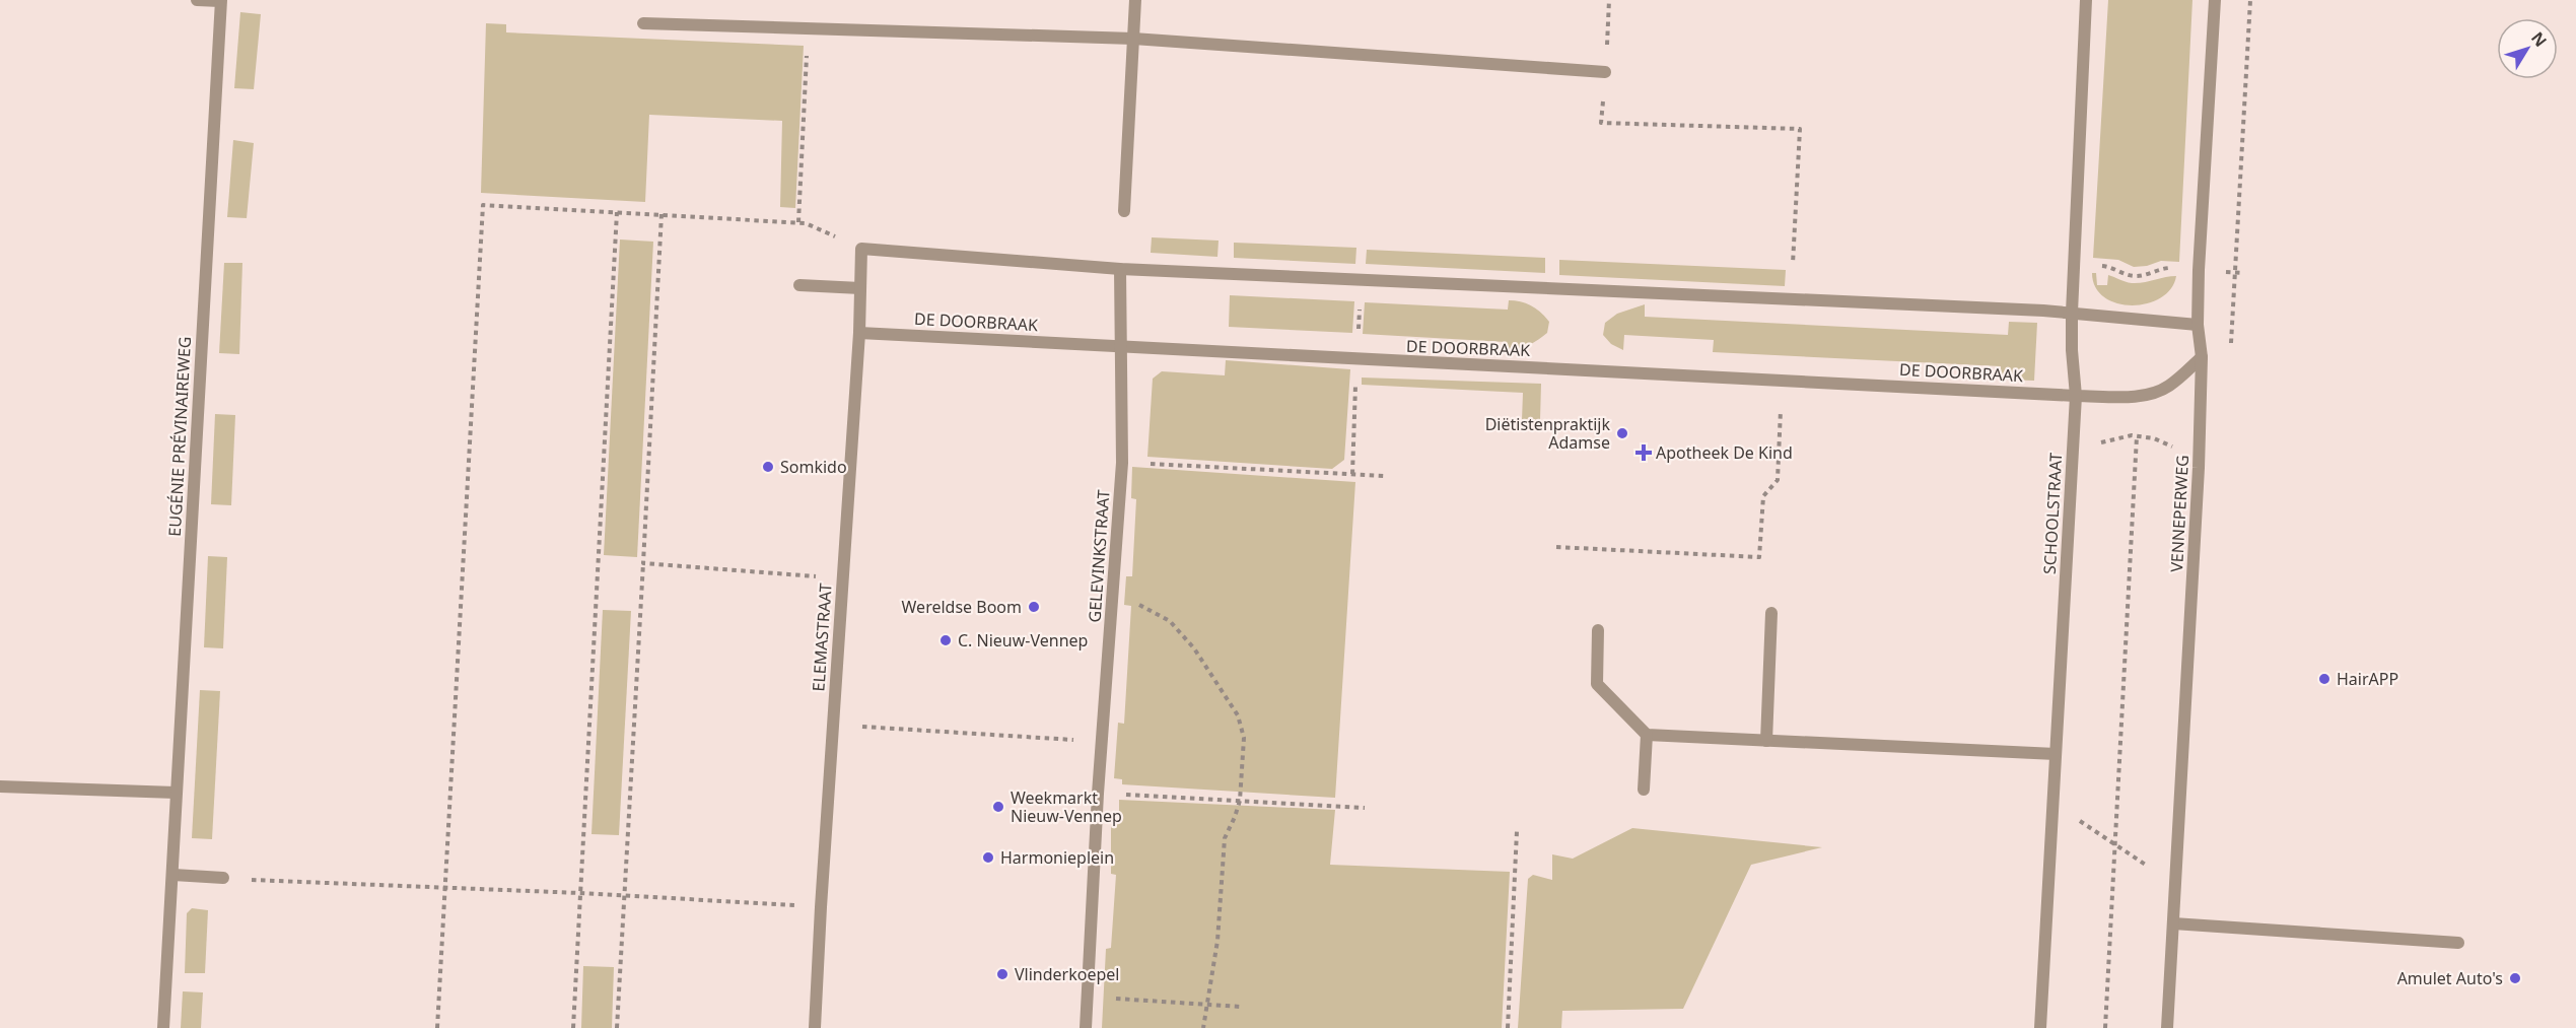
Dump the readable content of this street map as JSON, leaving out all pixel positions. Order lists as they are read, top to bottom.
{
  "streets": {
    "street": [
      "DE DOORBRAAK",
      "EUGÉNIE PRÉVINAIREWEG",
      "SCHOOLSTRAAT",
      "VENNEPERWEG",
      "GELEVINKSTRAAT",
      "ELEMASTRAAT"
    ]
  },
  "crossings": [
    ["DE DOORBRAAK", "SCHOOLSTRAAT"],
    ["DE DOORBRAAK", "VENNEPERWEG"],
    ["DE DOORBRAAK", "GELEVINKSTRAAT"],
    ["DE DOORBRAAK", "ELEMASTRAAT"]
  ],
  "places": {
    "other": [
      "Diëtistenpraktijk Adamse",
      "Somkido",
      "Wereldse Boom",
      "C. Nieuw-Vennep",
      "HairAPP",
      "Weekmarkt Nieuw-Vennep",
      "Harmonieplein",
      "Vlinderkoepel",
      "Amulet Auto's"
    ],
    "health": ["Apotheek De Kind"]
  },
  "north": "top right"
}
